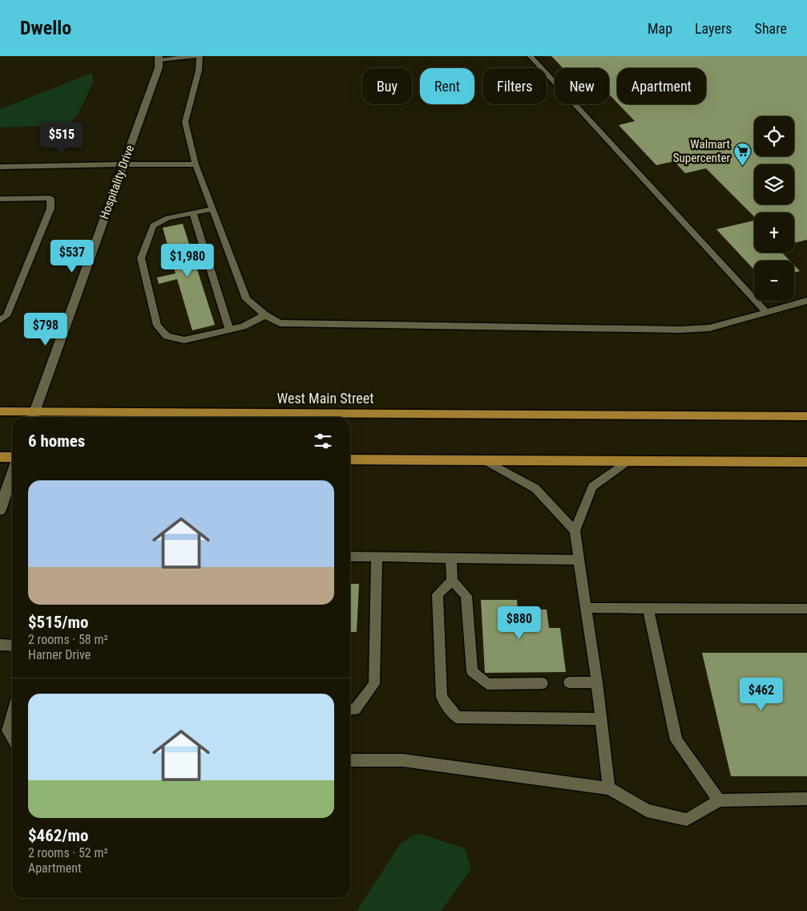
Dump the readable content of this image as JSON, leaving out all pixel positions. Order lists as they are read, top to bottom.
{
  "streets": {
    "main road": ["West Main Street"],
    "street": ["Hospitality Drive"]
  },
  "crossings": [
    ["Hospitality Drive", "West Main Street"]
  ],
  "places": {
    "supermarket": ["Walmart Supercenter"]
  },
  "page": {
    "header": "Dwello",
    "nav": ["Map", "Layers", "Share"],
    "chip": [
      "Buy",
      "Rent",
      "Filters",
      "New",
      "Apartment"
    ],
    "map_buttons": ["+", "−"],
    "price": [
      "$515",
      "$537",
      "$1,980",
      "$798",
      "$880",
      "$462"
    ],
    "heading": "6 homes",
    "list": [
      {
        "name": "$515/mo",
        "note": "2 rooms · 58 m² · Harner Drive"
      },
      {
        "name": "$462/mo",
        "note": "2 rooms · 52 m² · Apartment"
      }
    ]
  }
}
